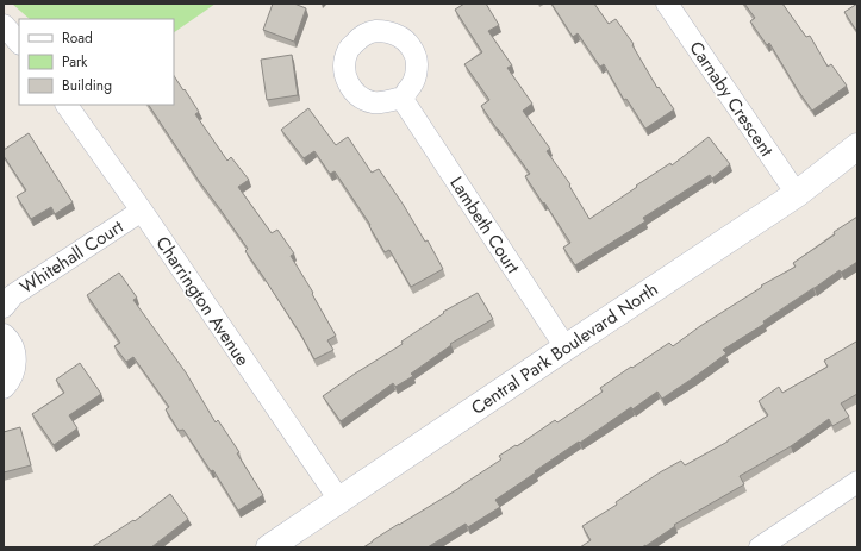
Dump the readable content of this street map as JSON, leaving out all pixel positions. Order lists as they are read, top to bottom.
{
  "streets": {
    "street": [
      "Carnaby Crescent",
      "Lambeth Court",
      "Whitehall Court",
      "Charrington Avenue",
      "Central Park Boulevard North"
    ]
  },
  "crossings": [
    ["Carnaby Crescent", "Central Park Boulevard North"],
    ["Lambeth Court", "Central Park Boulevard North"],
    ["Whitehall Court", "Charrington Avenue"],
    ["Charrington Avenue", "Central Park Boulevard North"]
  ],
  "legend": ["Road", "Park", "Building"]
}
